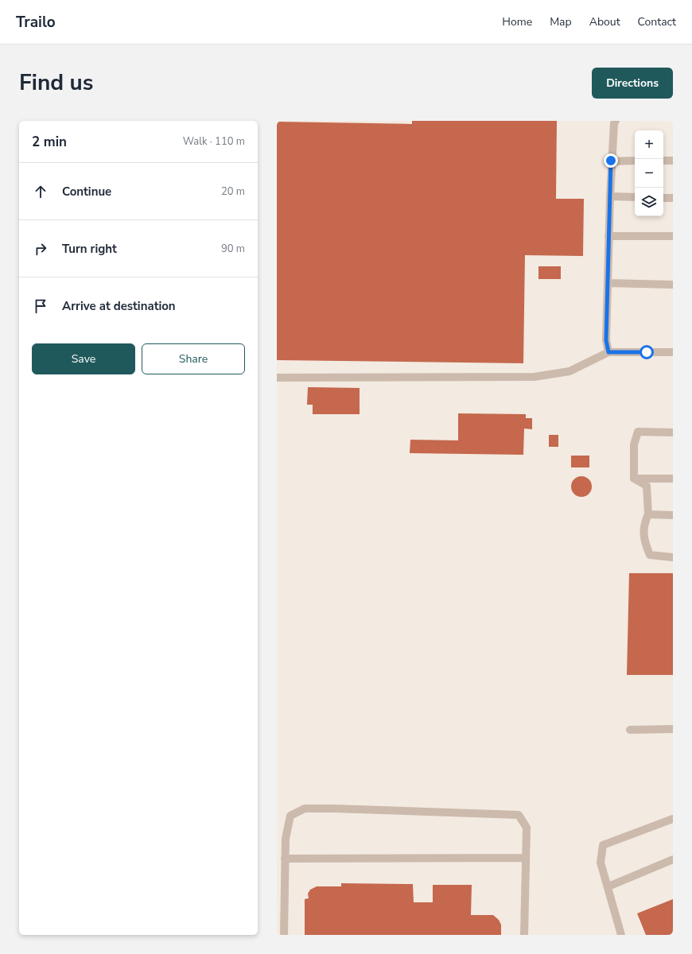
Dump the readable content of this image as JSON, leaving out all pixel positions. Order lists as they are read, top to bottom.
{
  "page": {
    "header": "Trailo",
    "nav": [
      "Home",
      "Map",
      "About",
      "Contact"
    ],
    "title": "Find us",
    "buttons": [
      "Directions",
      ["Save", "Share"]
    ],
    "heading": ["2 min", "Walk · 110 m"],
    "map_buttons": ["+", "−"],
    "list": [
      ["Continue", "20 m"],
      ["Turn right", "90 m"],
      "Arrive at destination"
    ]
  }
}
